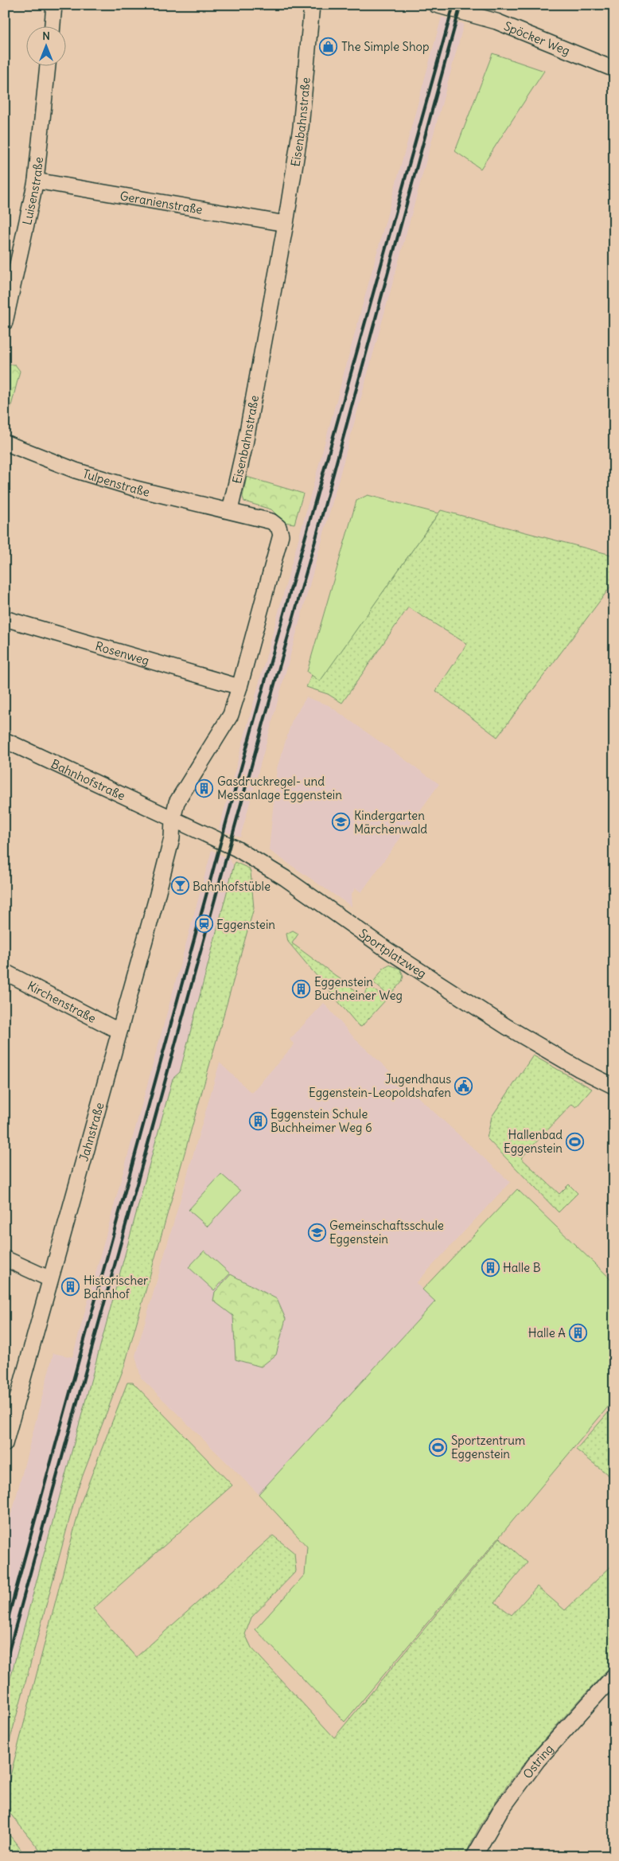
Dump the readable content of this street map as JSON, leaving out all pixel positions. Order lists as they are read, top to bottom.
{
  "streets": {
    "street": [
      "Spöcker Weg",
      "Eisenbahnstraße",
      "Luisenstraße",
      "Geranienstraße",
      "Tulpenstraße",
      "Rosenweg",
      "Bahnhofstraße",
      "Sportplatzweg",
      "Kirchenstraße",
      "Jahnstraße",
      "Ostring"
    ]
  },
  "crossings": [
    ["Eisenbahnstraße", "Geranienstraße"],
    ["Eisenbahnstraße", "Tulpenstraße"],
    ["Luisenstraße", "Geranienstraße"],
    ["Bahnhofstraße", "Sportplatzweg"],
    ["Bahnhofstraße", "Jahnstraße"],
    ["Sportplatzweg", "Jahnstraße"],
    ["Kirchenstraße", "Jahnstraße"]
  ],
  "places": {
    "shop": ["The Simple Shop"],
    "building": [
      "Gasdruckregel- und Messanlage Eggenstein",
      "Eggenstein Buchneiner Weg",
      "Eggenstein Schule Buchheimer Weg 6",
      "Halle B",
      "Historischer Bahnhof",
      "Halle A"
    ],
    "school or university": ["Kindergarten Märchenwald", "Gemeinschaftsschule Eggenstein"],
    "bar": ["Bahnhofstüble"],
    "station": ["Eggenstein"],
    "public building": ["Jugendhaus Eggenstein-Leopoldshafen"],
    "sports": ["Hallenbad Eggenstein", "Sportzentrum Eggenstein"]
  },
  "north": "top"
}
